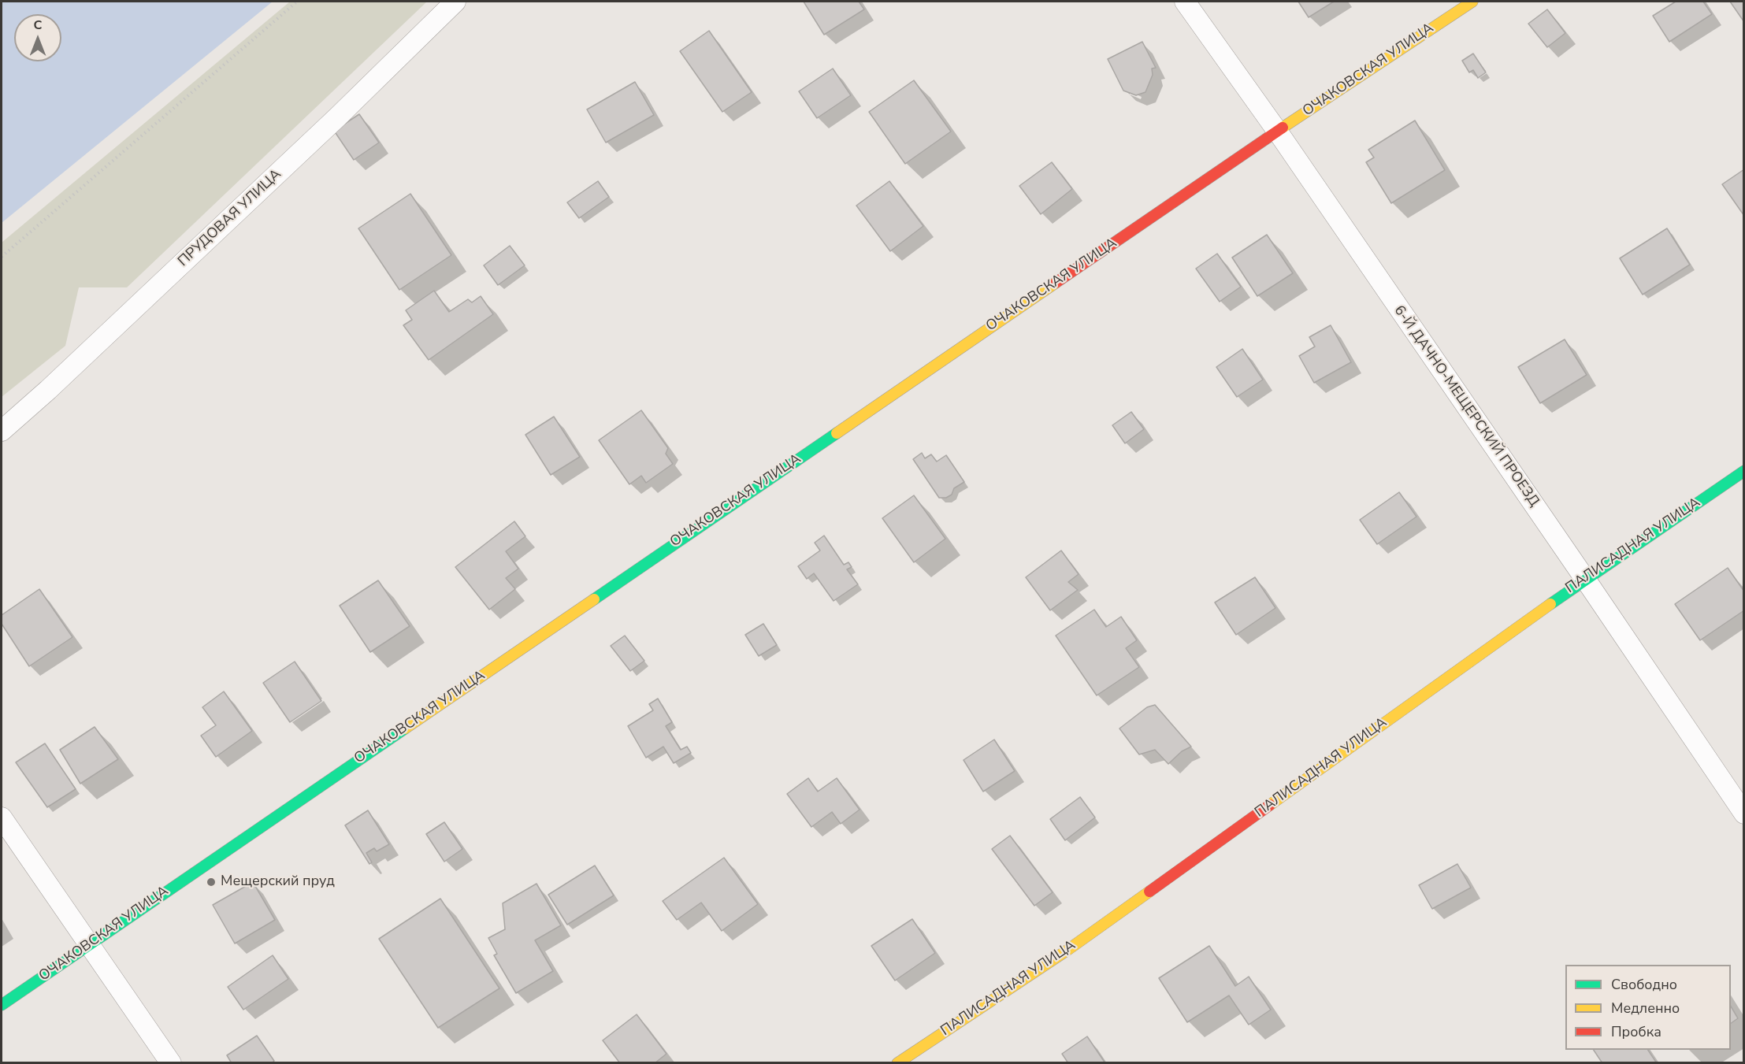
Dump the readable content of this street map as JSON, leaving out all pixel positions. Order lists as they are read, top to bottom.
{
  "streets": {
    "street": [
      "ОЧАКОВСКАЯ УЛИЦА",
      "ПРУДОВАЯ УЛИЦА",
      "6-Й ДАЧНО-МЕЩЕРСКИЙ ПРОЕЗД",
      "ПАЛИСАДНАЯ УЛИЦА"
    ]
  },
  "crossings": [
    ["ОЧАКОВСКАЯ УЛИЦА", "6-Й ДАЧНО-МЕЩЕРСКИЙ ПРОЕЗД"],
    ["6-Й ДАЧНО-МЕЩЕРСКИЙ ПРОЕЗД", "ПАЛИСАДНАЯ УЛИЦА"]
  ],
  "places": ["Мещерский пруд"],
  "legend": ["Свободно", "Медленно", "Пробка"],
  "north": "top"
}
